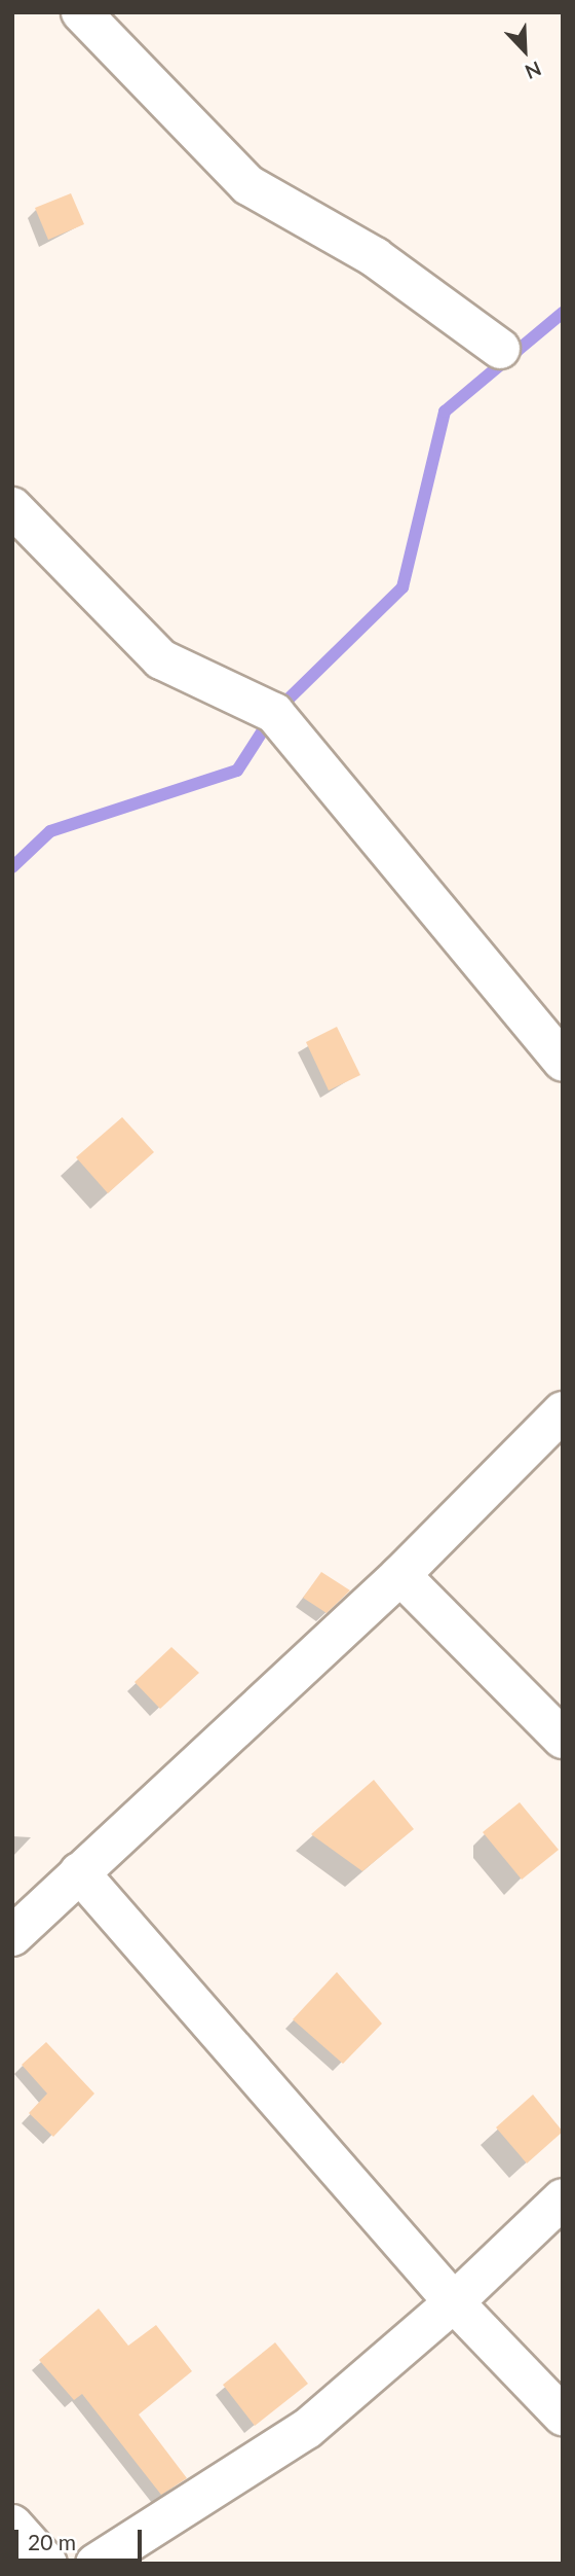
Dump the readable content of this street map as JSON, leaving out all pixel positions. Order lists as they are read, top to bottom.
{
  "scale_bar": "20 m",
  "north": "bottom right"
}
